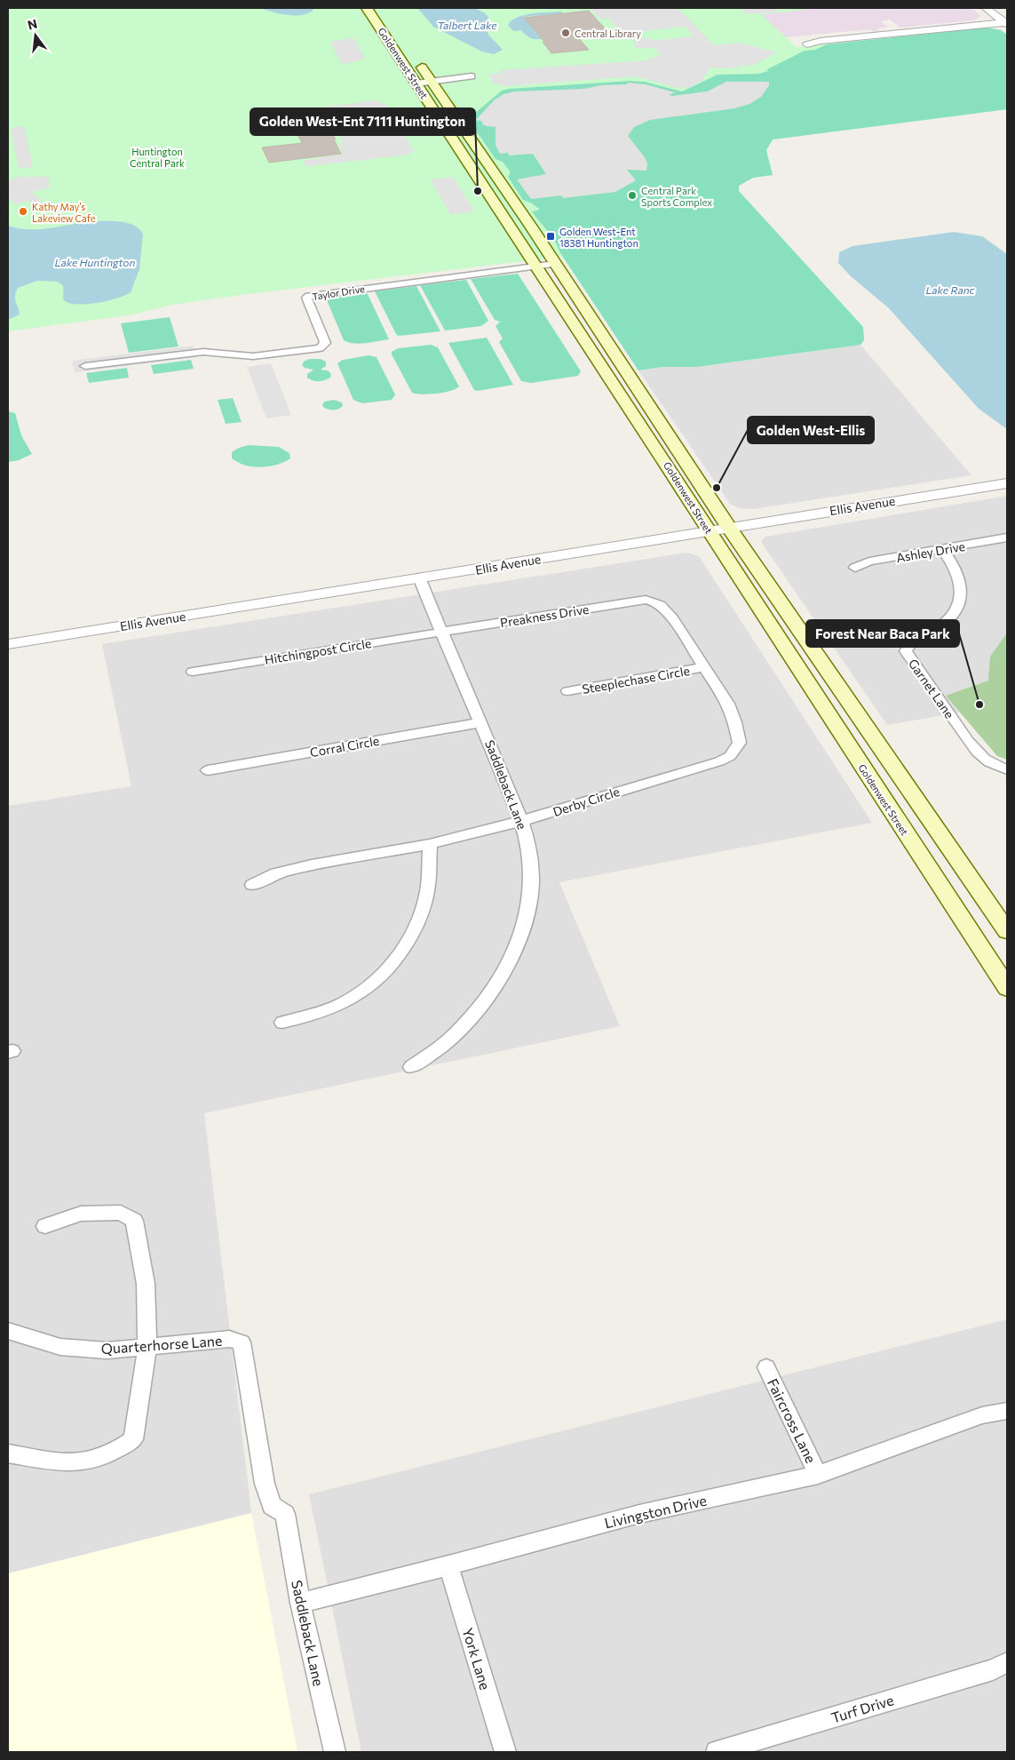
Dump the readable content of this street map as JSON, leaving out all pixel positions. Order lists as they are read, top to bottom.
{
  "streets": {
    "main road": ["Goldenwest Street"],
    "street": [
      "Taylor Drive",
      "Ellis Avenue",
      "Ashley Drive",
      "Preakness Drive",
      "Hitchingpost Circle",
      "Steeplechase Circle",
      "Garnet Lane",
      "Corral Circle",
      "Saddleback Lane",
      "Derby Circle",
      "Quarterhorse Lane",
      "Faircross Lane",
      "Livingston Drive",
      "York Lane",
      "Turf Drive"
    ]
  },
  "crossings": [
    ["Goldenwest Street", "Taylor Drive"],
    ["Goldenwest Street", "Ellis Avenue"],
    ["Ellis Avenue", "Saddleback Lane"],
    ["Ashley Drive", "Garnet Lane"],
    ["Preakness Drive", "Hitchingpost Circle"],
    ["Preakness Drive", "Saddleback Lane"],
    ["Preakness Drive", "Derby Circle"],
    ["Hitchingpost Circle", "Saddleback Lane"],
    ["Steeplechase Circle", "Derby Circle"],
    ["Corral Circle", "Saddleback Lane"],
    ["Saddleback Lane", "Derby Circle"],
    ["Saddleback Lane", "Quarterhorse Lane"],
    ["Saddleback Lane", "Livingston Drive"],
    ["Faircross Lane", "Livingston Drive"],
    ["Livingston Drive", "York Lane"]
  ],
  "water": ["Talbert Lake", "Lake Huntington", "Lake Ranc"],
  "parks": ["Huntington Central Park"],
  "places": {
    "other": [
      "Central Library",
      "Golden West-Ent 7111 Huntington",
      "Central Park Sports Complex",
      "Kathy May’s Lakeview Cafe",
      "Golden West-Ellis",
      "Forest Near Baca Park"
    ],
    "transit": ["Golden West-Ent 18381 Huntington"]
  },
  "north": "top"
}
